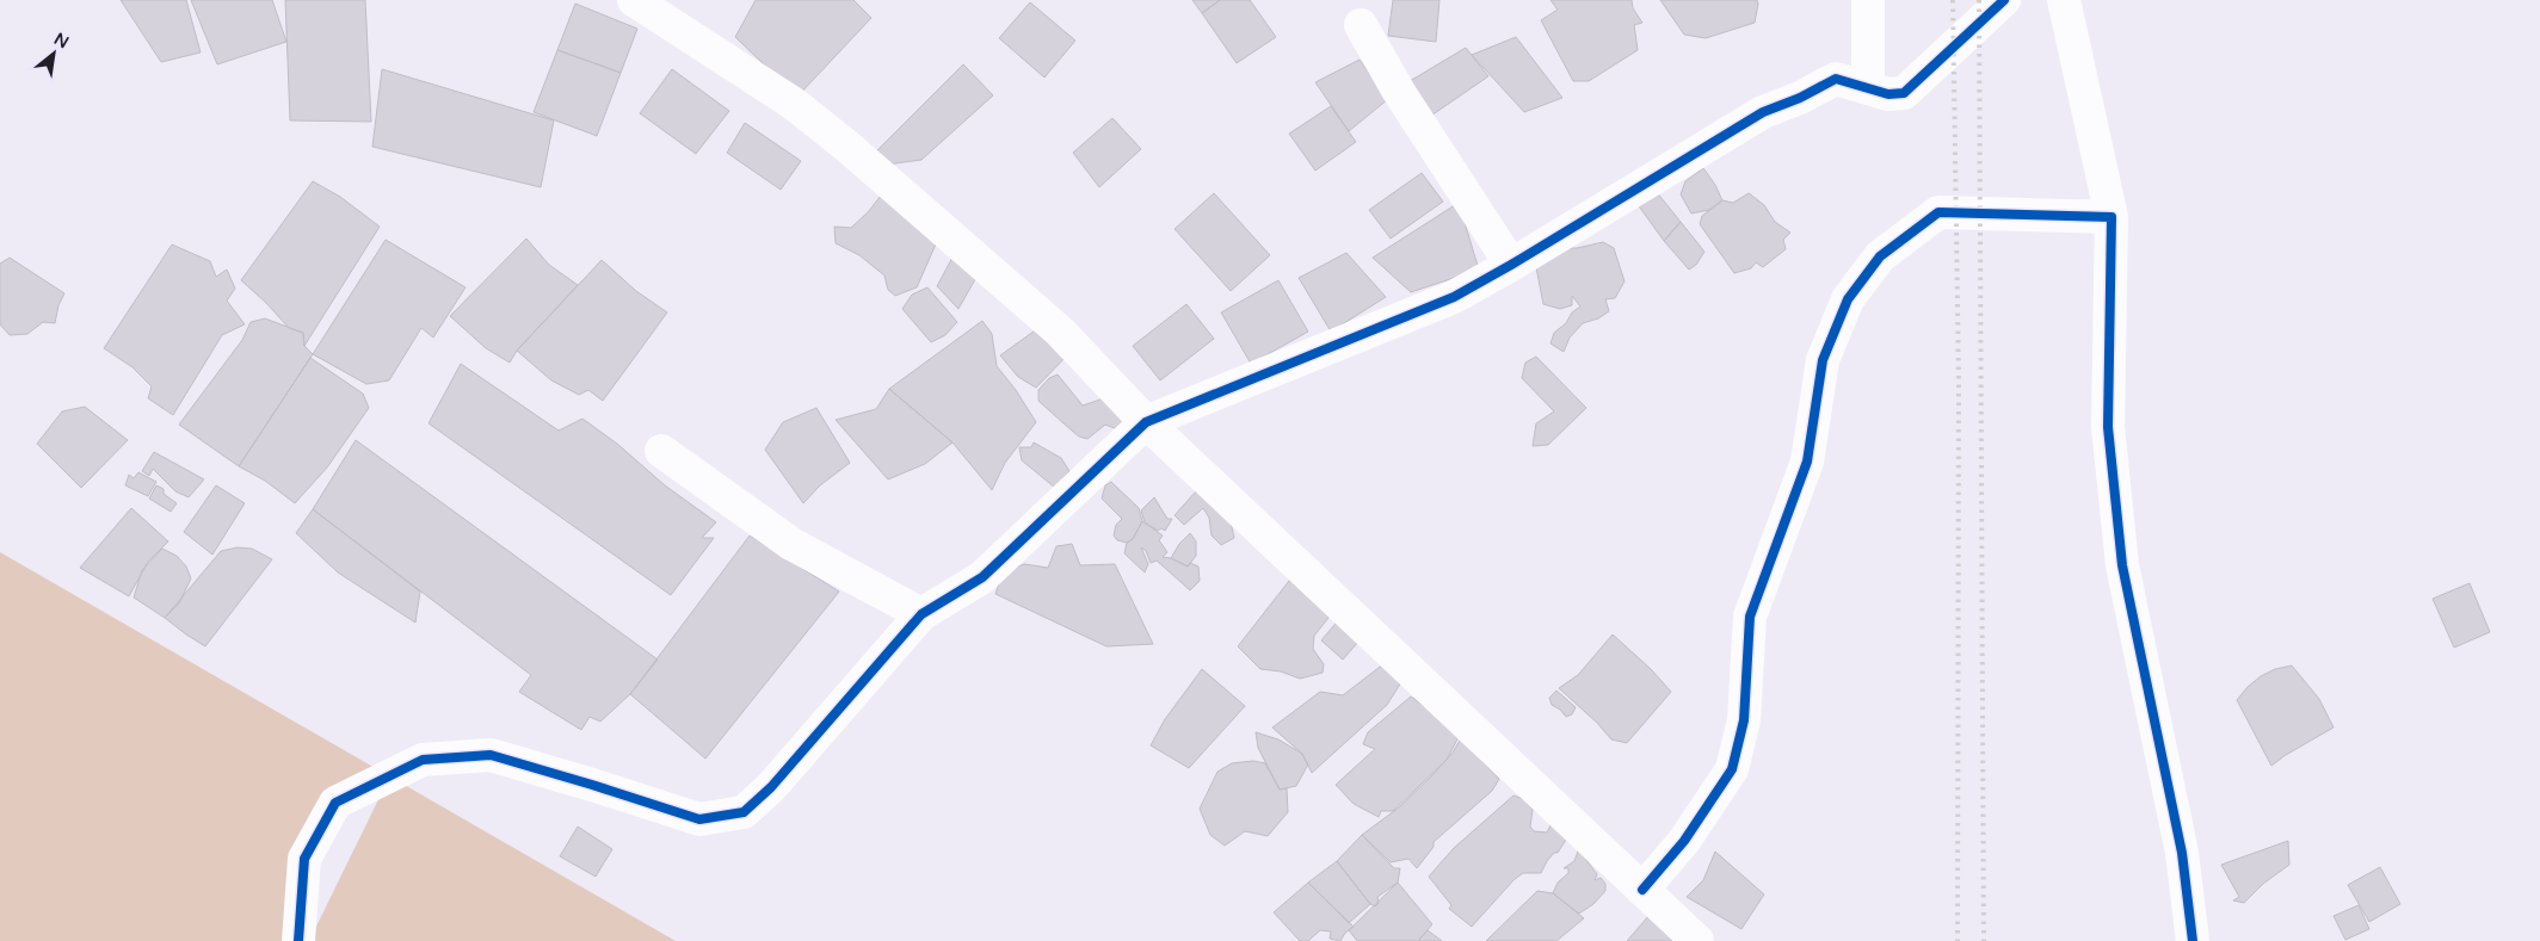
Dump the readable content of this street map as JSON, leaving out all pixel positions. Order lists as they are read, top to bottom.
{
  "north": "top right"
}
